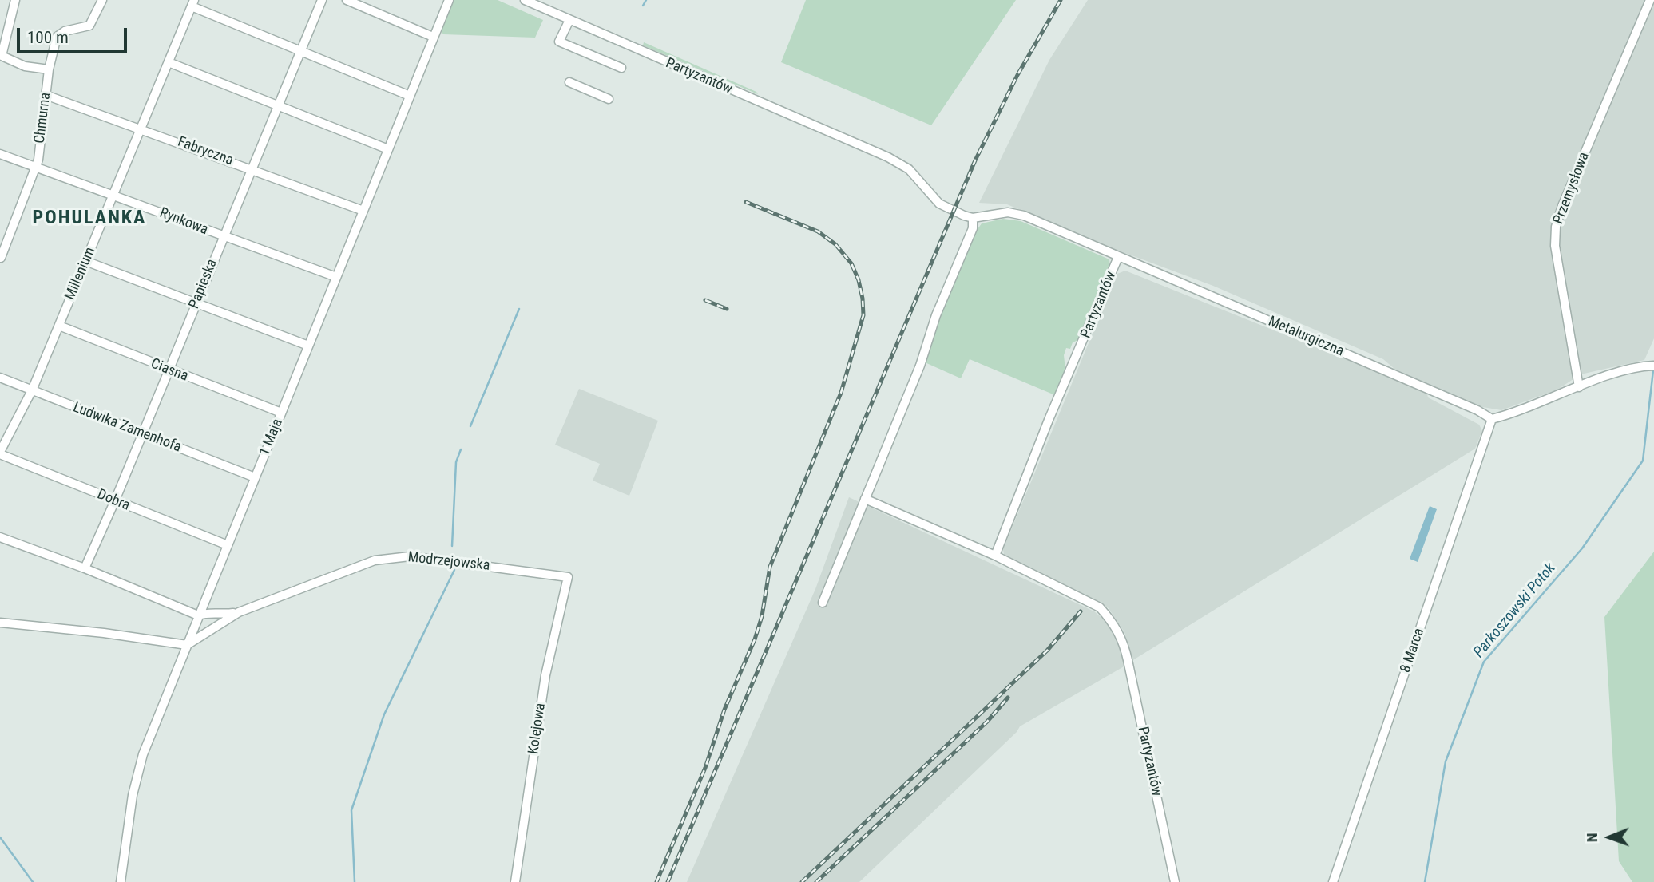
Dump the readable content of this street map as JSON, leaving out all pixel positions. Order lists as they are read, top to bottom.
{
  "streets": {
    "street": [
      "Partyzantów",
      "Chmurna",
      "Fabryczna",
      "Przemysłowa",
      "Rynkowa",
      "Millenium",
      "Papieska",
      "Metalurgiczna",
      "Ciasna",
      "Ludwika Zamenhofa",
      "1 Maja",
      "Dobra",
      "Modrzejowska",
      "8 Marca",
      "Kolejowa"
    ]
  },
  "crossings": [
    ["Partyzantów", "Metalurgiczna"],
    ["Chmurna", "Fabryczna"],
    ["Chmurna", "Rynkowa"],
    ["Fabryczna", "Millenium"],
    ["Fabryczna", "Papieska"],
    ["Fabryczna", "1 Maja"],
    ["Rynkowa", "Millenium"],
    ["Rynkowa", "Papieska"],
    ["Rynkowa", "1 Maja"],
    ["Millenium", "Ciasna"],
    ["Millenium", "Ludwika Zamenhofa"],
    ["Millenium", "Dobra"],
    ["Papieska", "Ciasna"],
    ["Papieska", "Ludwika Zamenhofa"],
    ["Papieska", "Dobra"],
    ["Metalurgiczna", "8 Marca"],
    ["Ciasna", "1 Maja"],
    ["Ludwika Zamenhofa", "1 Maja"],
    ["1 Maja", "Dobra"],
    ["1 Maja", "Modrzejowska"],
    ["Modrzejowska", "Kolejowa"]
  ],
  "districts": ["POHULANKA"],
  "water": ["Parkoszowski Potok"],
  "scale_bar": "100 m",
  "north": "left"
}
